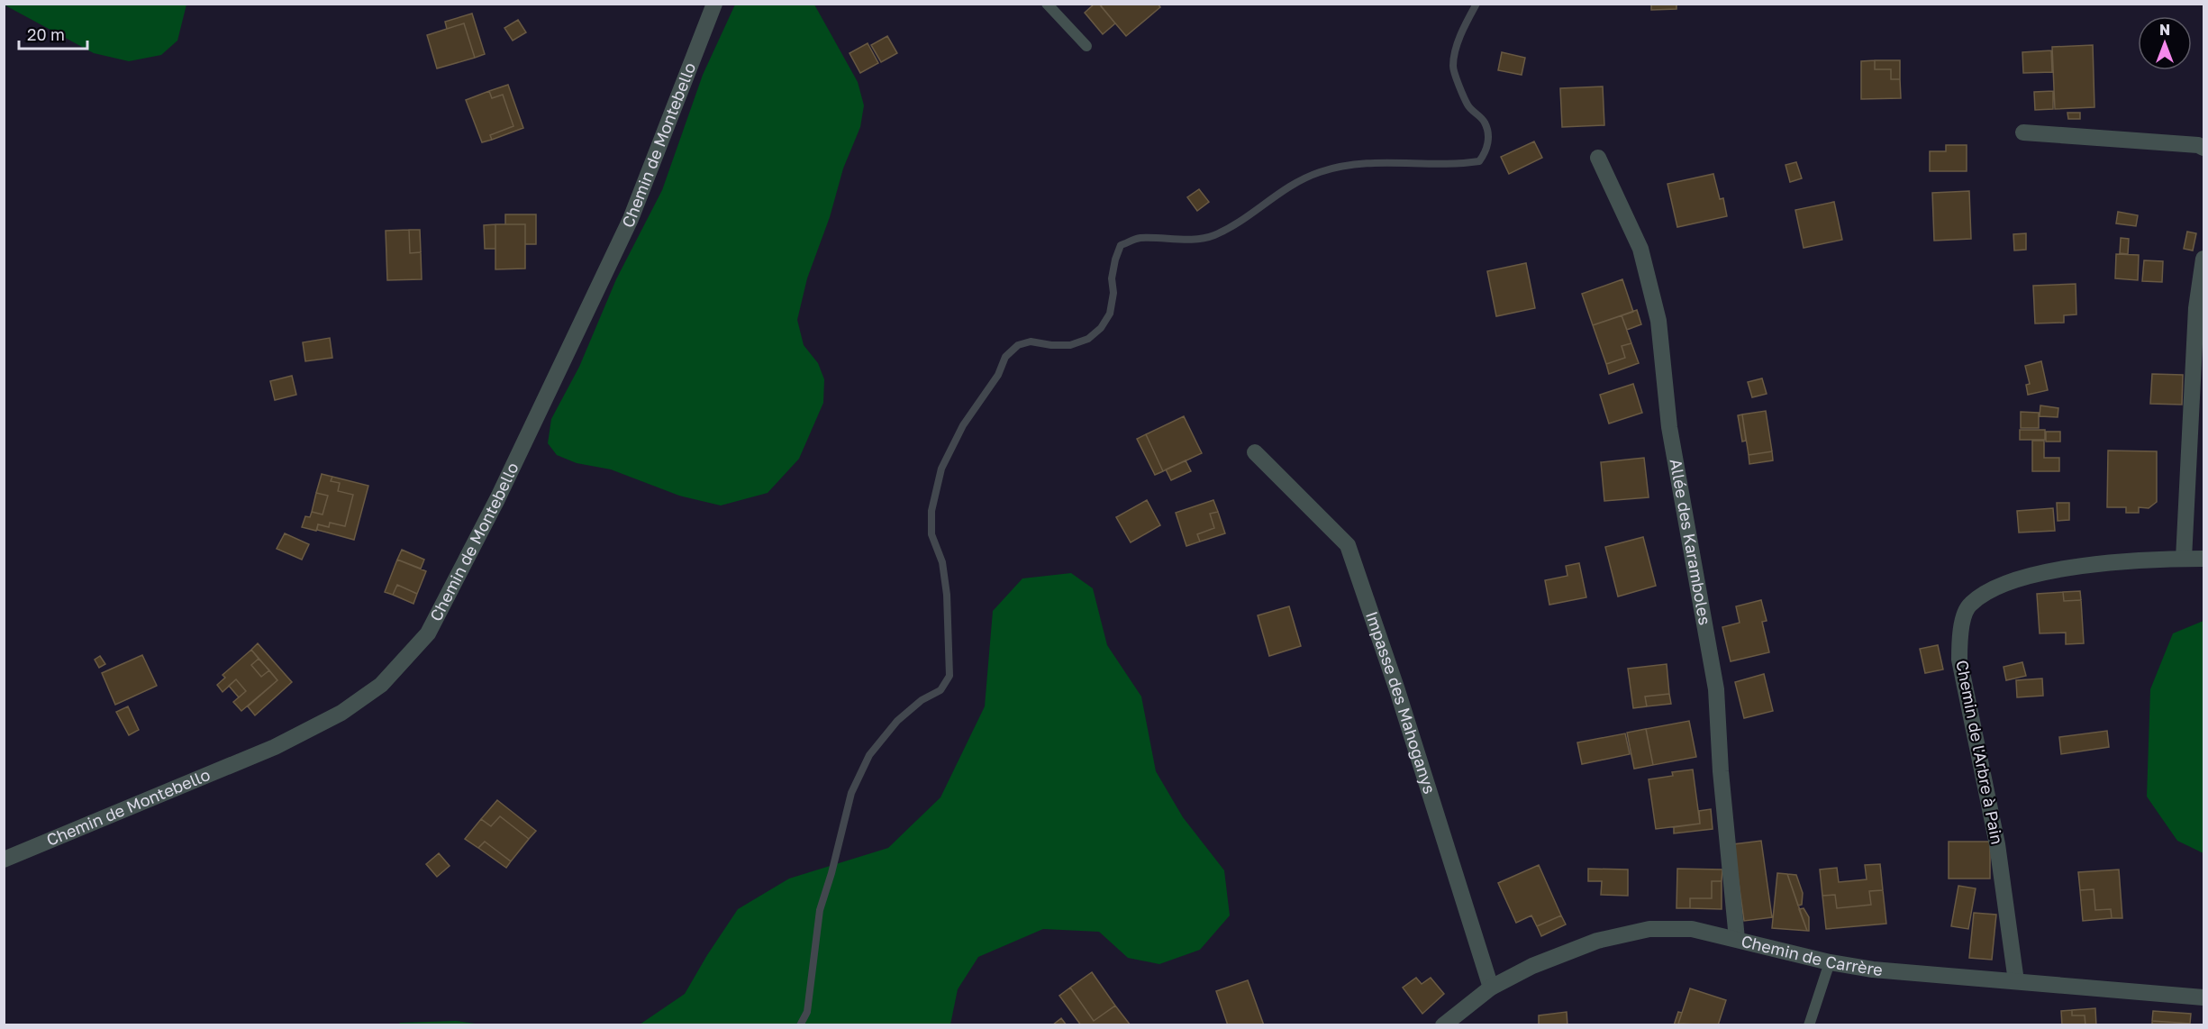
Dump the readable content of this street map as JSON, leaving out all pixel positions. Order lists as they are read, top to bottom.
{
  "streets": {
    "street": [
      "Chemin de Montebello",
      "Allée des Karamboles",
      "Impasse des Mahoganys",
      "Chemin de l'Arbre à Pain",
      "Chemin de Carrère"
    ]
  },
  "crossings": [
    ["Allée des Karamboles", "Chemin de Carrère"],
    ["Impasse des Mahoganys", "Chemin de Carrère"],
    ["Chemin de l'Arbre à Pain", "Chemin de Carrère"]
  ],
  "scale_bar": "20 m",
  "north": "top"
}
